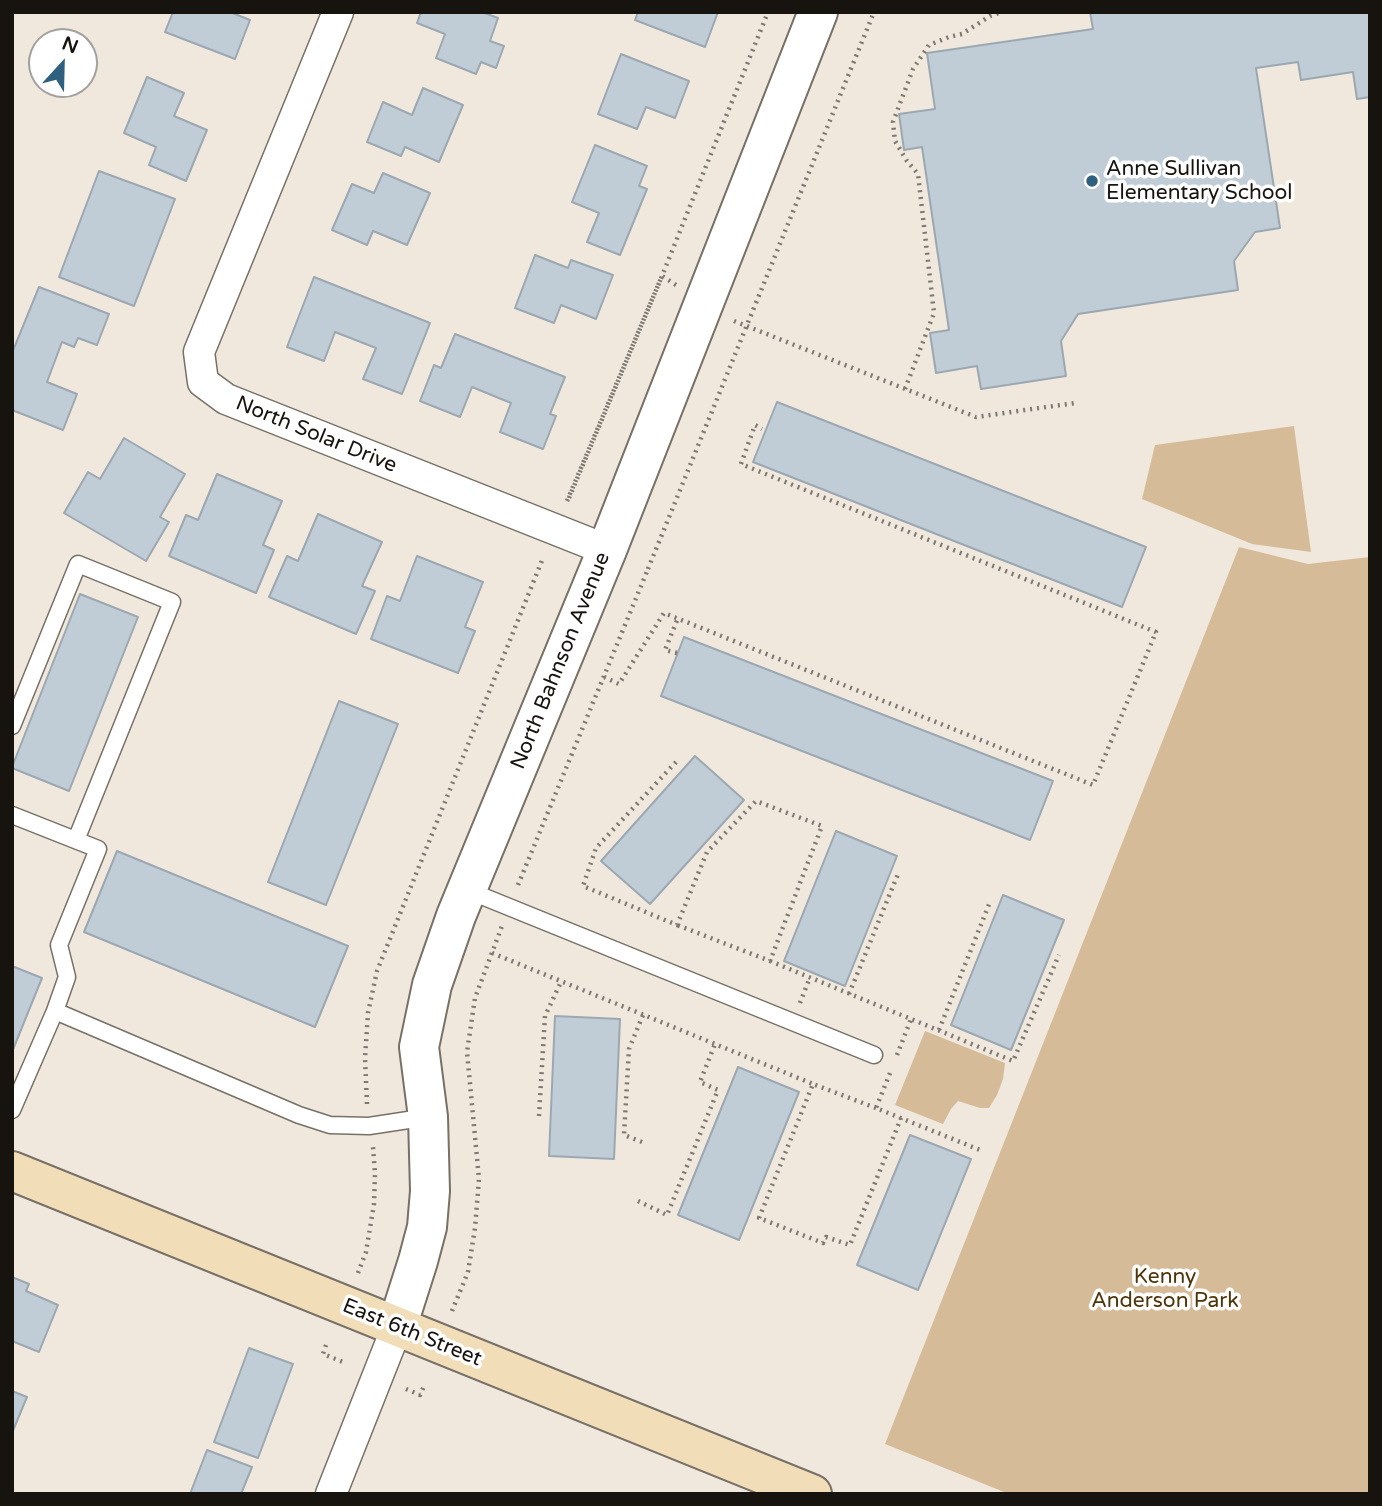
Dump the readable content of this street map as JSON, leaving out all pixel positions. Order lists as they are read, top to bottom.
{
  "streets": {
    "main road": ["East 6th Street"],
    "street": ["North Solar Drive", "North Bahnson Avenue"]
  },
  "crossings": [
    ["North Solar Drive", "North Bahnson Avenue"],
    ["North Bahnson Avenue", "East 6th Street"]
  ],
  "parks": ["Kenny Anderson Park"],
  "places": ["Anne Sullivan Elementary School"],
  "north": "top"
}
